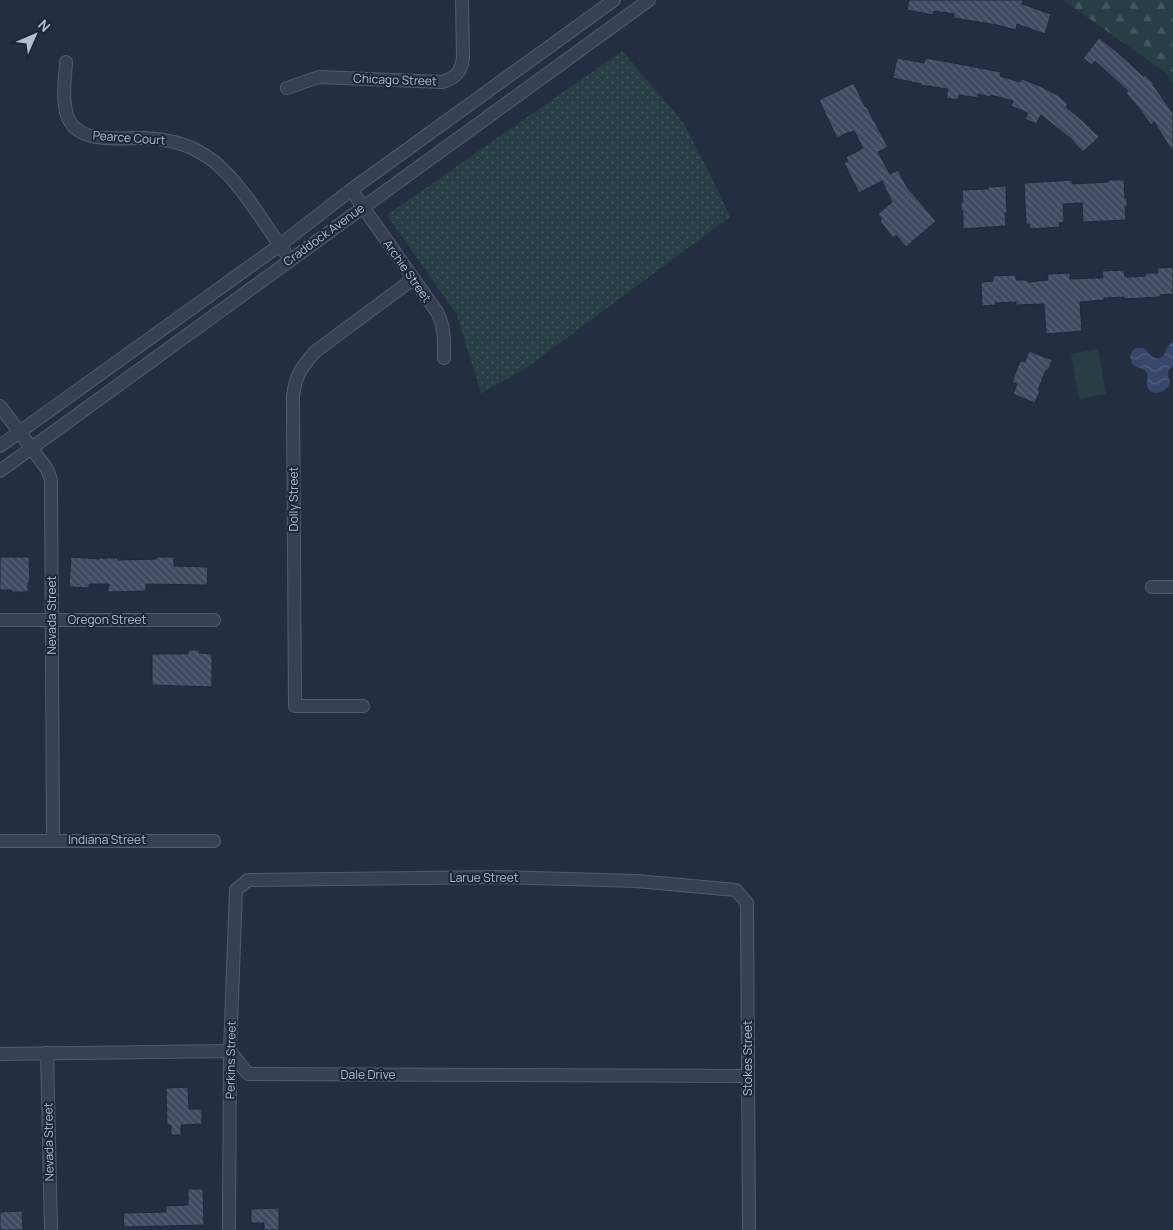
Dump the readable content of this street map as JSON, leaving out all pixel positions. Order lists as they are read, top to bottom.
{
  "streets": {
    "street": [
      "Chicago Street",
      "Pearce Court",
      "Craddock Avenue",
      "Archie Street",
      "Dolly Street",
      "Nevada Street",
      "Oregon Street",
      "Indiana Street",
      "Larue Street",
      "Stokes Street",
      "Perkins Street",
      "Dale Drive"
    ]
  },
  "crossings": [
    ["Pearce Court", "Craddock Avenue"],
    ["Craddock Avenue", "Archie Street"],
    ["Craddock Avenue", "Nevada Street"],
    ["Archie Street", "Dolly Street"],
    ["Nevada Street", "Oregon Street"],
    ["Nevada Street", "Indiana Street"],
    ["Larue Street", "Stokes Street"],
    ["Larue Street", "Perkins Street"],
    ["Stokes Street", "Dale Drive"],
    ["Perkins Street", "Dale Drive"]
  ],
  "north": "top right"
}
